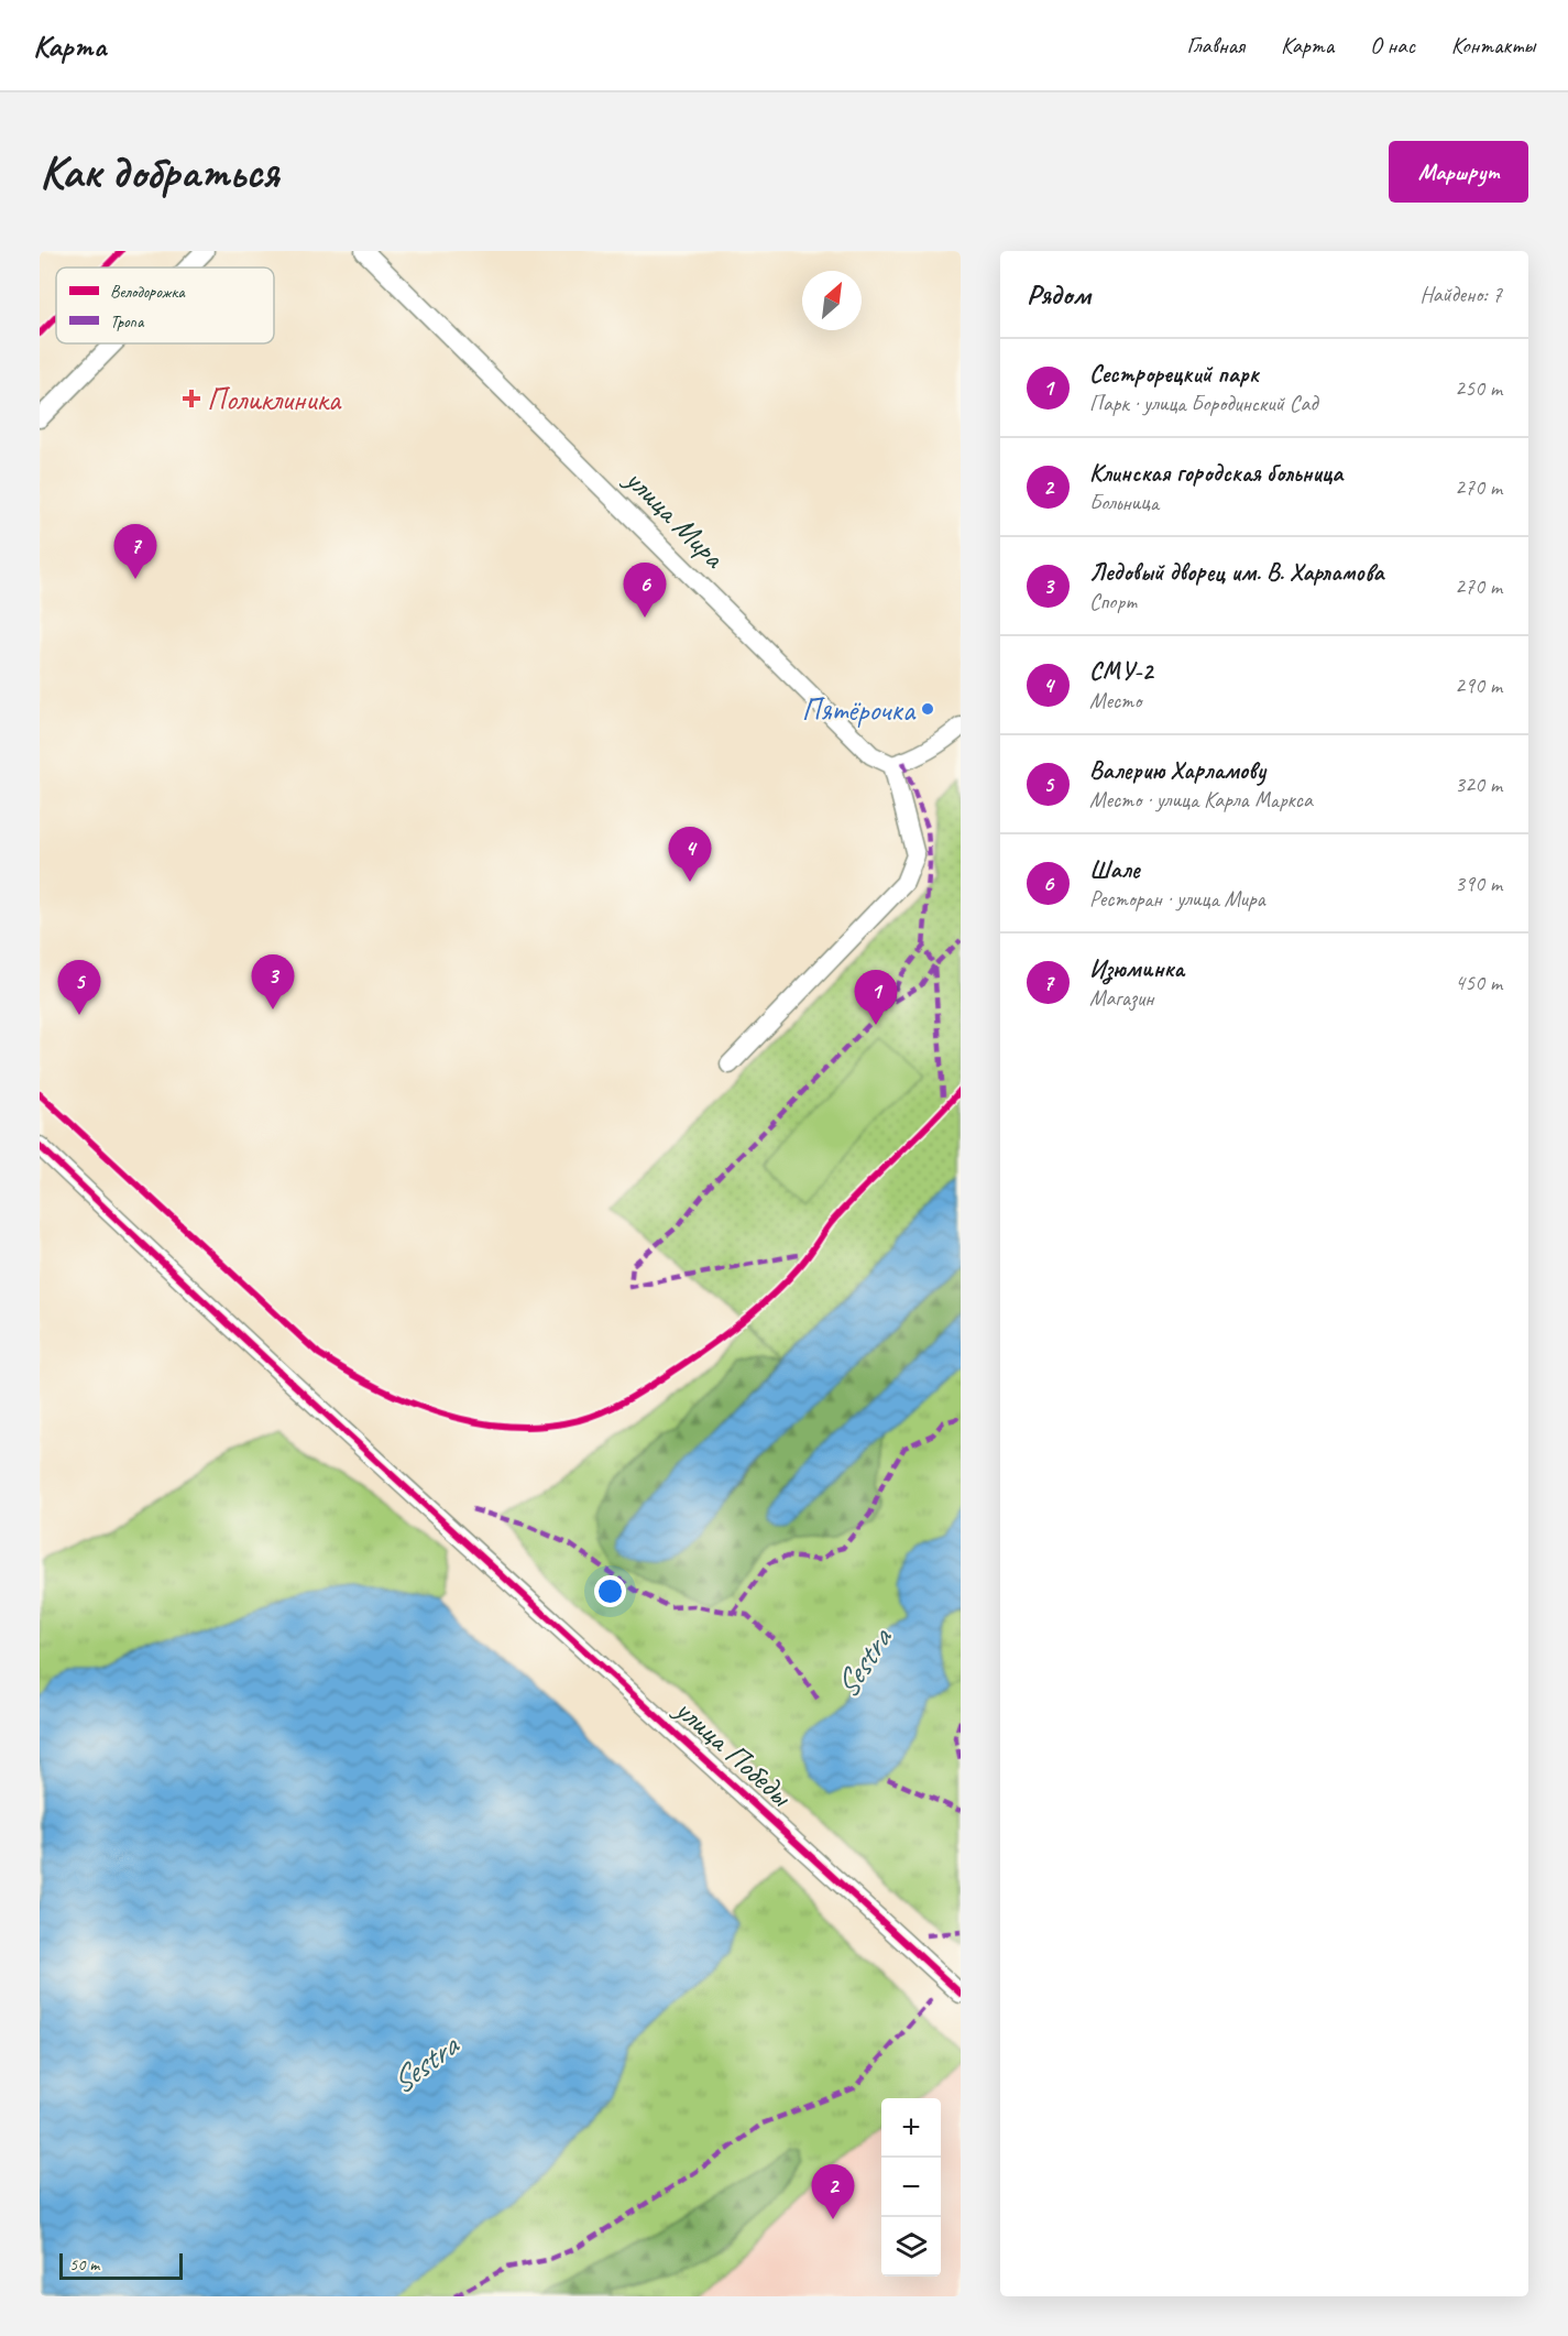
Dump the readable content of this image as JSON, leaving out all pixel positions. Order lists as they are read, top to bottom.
{
  "streets": {
    "street": ["улица Мира", "улица Победы"]
  },
  "water": ["Sestra"],
  "places": {
    "health": ["Поликлиника"],
    "other": ["Пятёрочка"]
  },
  "legend": ["Велодорожка", "Тропа"],
  "scale_bar": "50 m",
  "north": "top right",
  "page": {
    "header": "Карта",
    "nav": [
      "Главная",
      "Карта",
      "О нас",
      "Контакты"
    ],
    "buttons": "Маршрут",
    "title": "Как добраться",
    "heading": ["Рядом", "Найдено: 7"],
    "list": [
      {
        "mark": "1",
        "name": "Сестрорецкий парк",
        "note": "Парк · улица Бородинский Сад",
        "value": "250 m"
      },
      {
        "mark": "2",
        "name": "Клинская городская больница",
        "note": "Больница",
        "value": "270 m"
      },
      {
        "mark": "3",
        "name": "Ледовый дворец им. В. Харламова",
        "note": "Спорт",
        "value": "270 m"
      },
      {
        "mark": "4",
        "name": "СМУ-2",
        "note": "Место",
        "value": "290 m"
      },
      {
        "mark": "5",
        "name": "Валерию Харламову",
        "note": "Место · улица Карла Маркса",
        "value": "320 m"
      },
      {
        "mark": "6",
        "name": "Шале",
        "note": "Ресторан · улица Мира",
        "value": "390 m"
      },
      {
        "mark": "7",
        "name": "Изюминка",
        "note": "Магазин",
        "value": "450 m"
      }
    ],
    "pins": [
      "7",
      "6",
      "4",
      "3",
      "5",
      "1",
      "2"
    ],
    "map_buttons": ["+", "−"],
    "scale": "50 m"
  }
}
